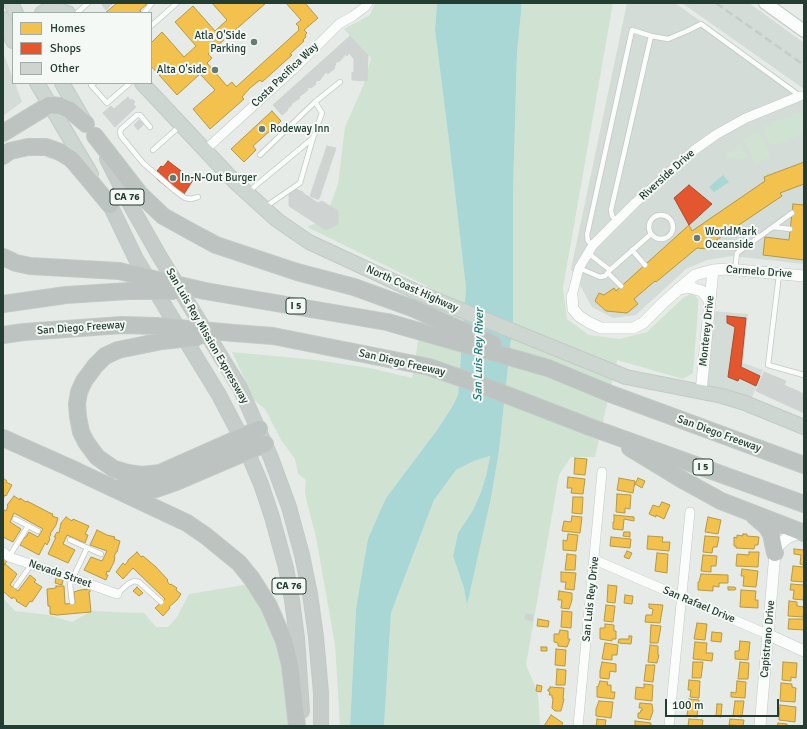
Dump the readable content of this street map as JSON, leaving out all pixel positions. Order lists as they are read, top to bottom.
{
  "streets": {
    "highway": [
      "CA 76",
      "I 5",
      "San Diego Freeway",
      "San Luis Rey Mission Expressway"
    ],
    "main road": ["North Coast Highway"],
    "street": [
      "Costa Pacifica Way",
      "Riverside Drive",
      "Carmelo Drive",
      "Monterey Drive",
      "Nevada Street",
      "San Luis Rey Drive",
      "San Rafael Drive",
      "Capistrano Drive"
    ]
  },
  "crossings": [
    ["Costa Pacifica Way", "North Coast Highway"],
    ["CA 76", "San Luis Rey Mission Expressway"],
    ["Carmelo Drive", "Monterey Drive"],
    ["North Coast Highway", "Monterey Drive"],
    ["San Luis Rey Drive", "San Rafael Drive"],
    ["San Rafael Drive", "Capistrano Drive"]
  ],
  "water": ["San Luis Rey River"],
  "places": [
    "Atla O'Side Parking",
    "Alta O'side",
    "Rodeway Inn",
    "In-N-Out Burger",
    "WorldMark Oceanside"
  ],
  "legend": ["Homes", "Shops", "Other"],
  "scale_bar": "100 m"
}
